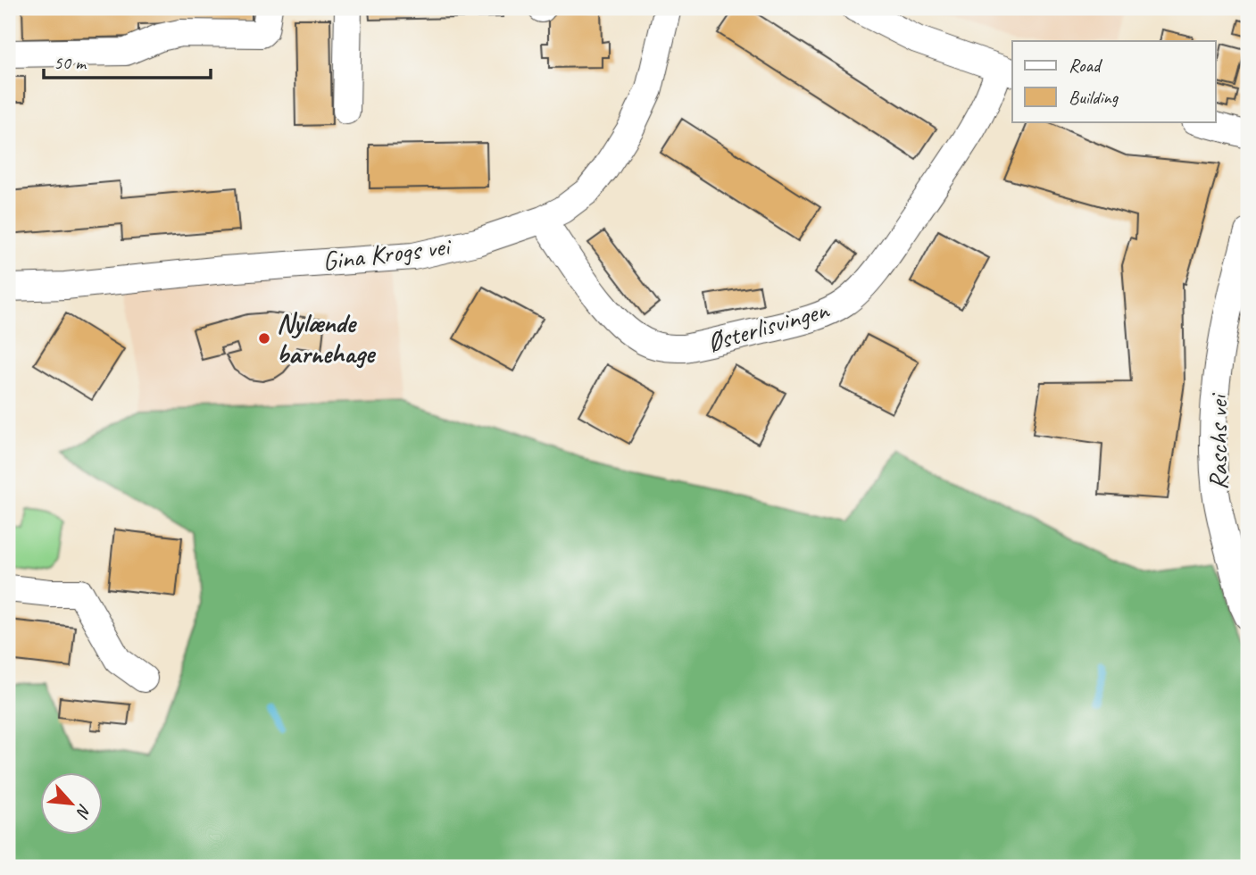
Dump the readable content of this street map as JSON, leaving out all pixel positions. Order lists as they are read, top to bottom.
{
  "streets": {
    "street": ["Gina Krogs vei", "Østerlisvingen", "Raschs vei"]
  },
  "crossings": [
    ["Gina Krogs vei", "Østerlisvingen"]
  ],
  "places": ["Nylænde barnehage"],
  "legend": ["Road", "Building"],
  "scale_bar": "50 m",
  "north": "bottom right"
}
